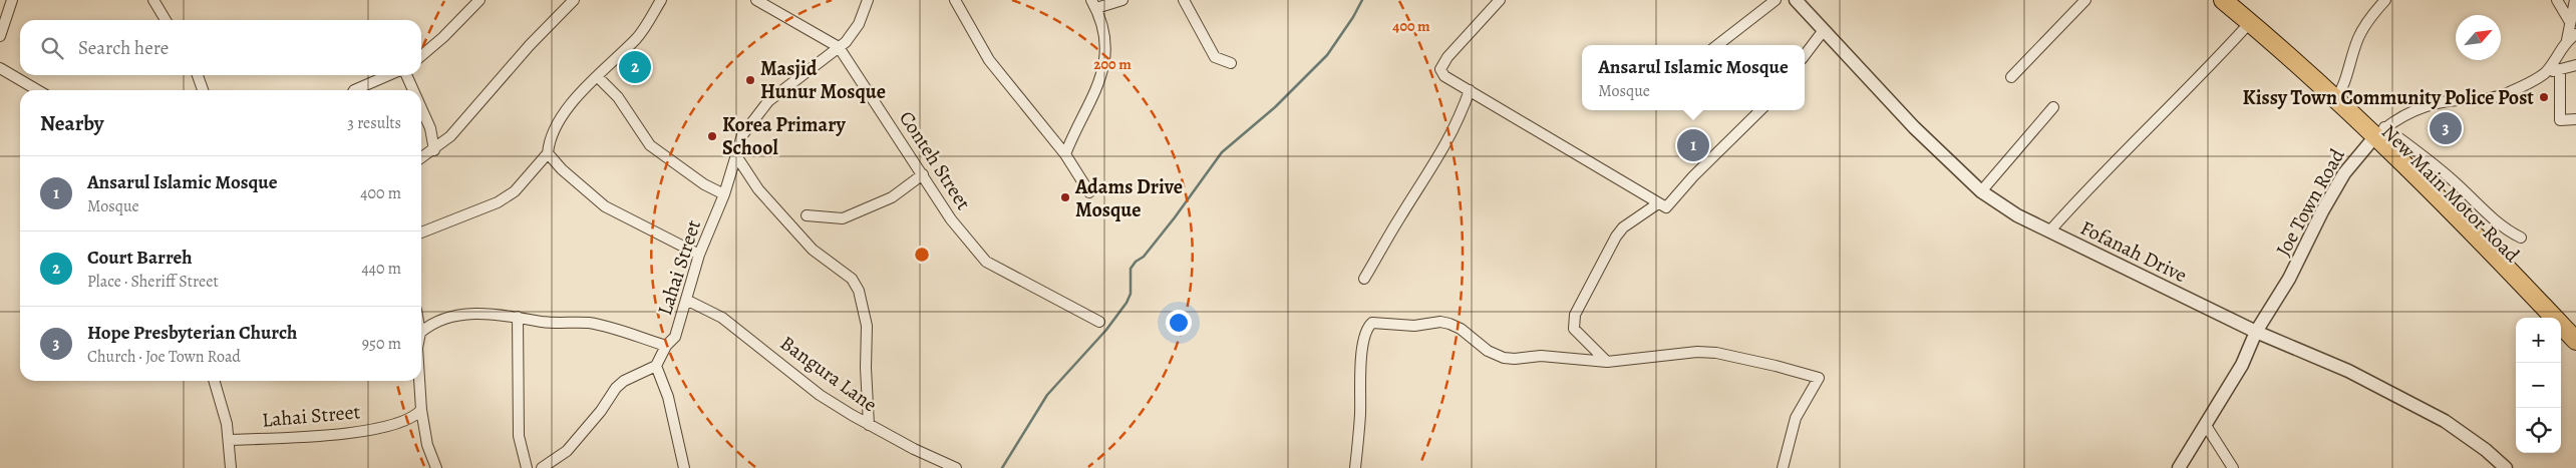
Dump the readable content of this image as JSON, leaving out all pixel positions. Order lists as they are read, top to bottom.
{
  "streets": {
    "highway": ["New Main Motor Road"],
    "street": [
      "Conteh Street",
      "Joe Town Road",
      "Fofanah Drive",
      "Lahai Street",
      "Bangura Lane"
    ]
  },
  "crossings": [
    ["Conteh Street", "Lahai Street"],
    ["New Main Motor Road", "Joe Town Road"],
    ["Joe Town Road", "Fofanah Drive"],
    ["Lahai Street", "Bangura Lane"]
  ],
  "places": [
    "Masjid Hunur Mosque",
    "Kissy Town Community Police Post",
    "Korea Primary School",
    "Adams Drive Mosque"
  ],
  "north": "top right",
  "page": {
    "search": "Search here",
    "popup": ["Ansarul Islamic Mosque", "Mosque"],
    "pins": ["2", "3", "1"],
    "heading": ["Nearby", "3 results"],
    "list": [
      {
        "mark": "1",
        "name": "Ansarul Islamic Mosque",
        "note": "Mosque",
        "value": "400 m"
      },
      {
        "mark": "2",
        "name": "Court Barreh",
        "note": "Place · Sheriff Street",
        "value": "440 m"
      },
      {
        "mark": "3",
        "name": "Hope Presbyterian Church",
        "note": "Church · Joe Town Road",
        "value": "950 m"
      }
    ],
    "map_buttons": ["+", "−"]
  },
  "rings": ["400 m", "200 m"]
}
